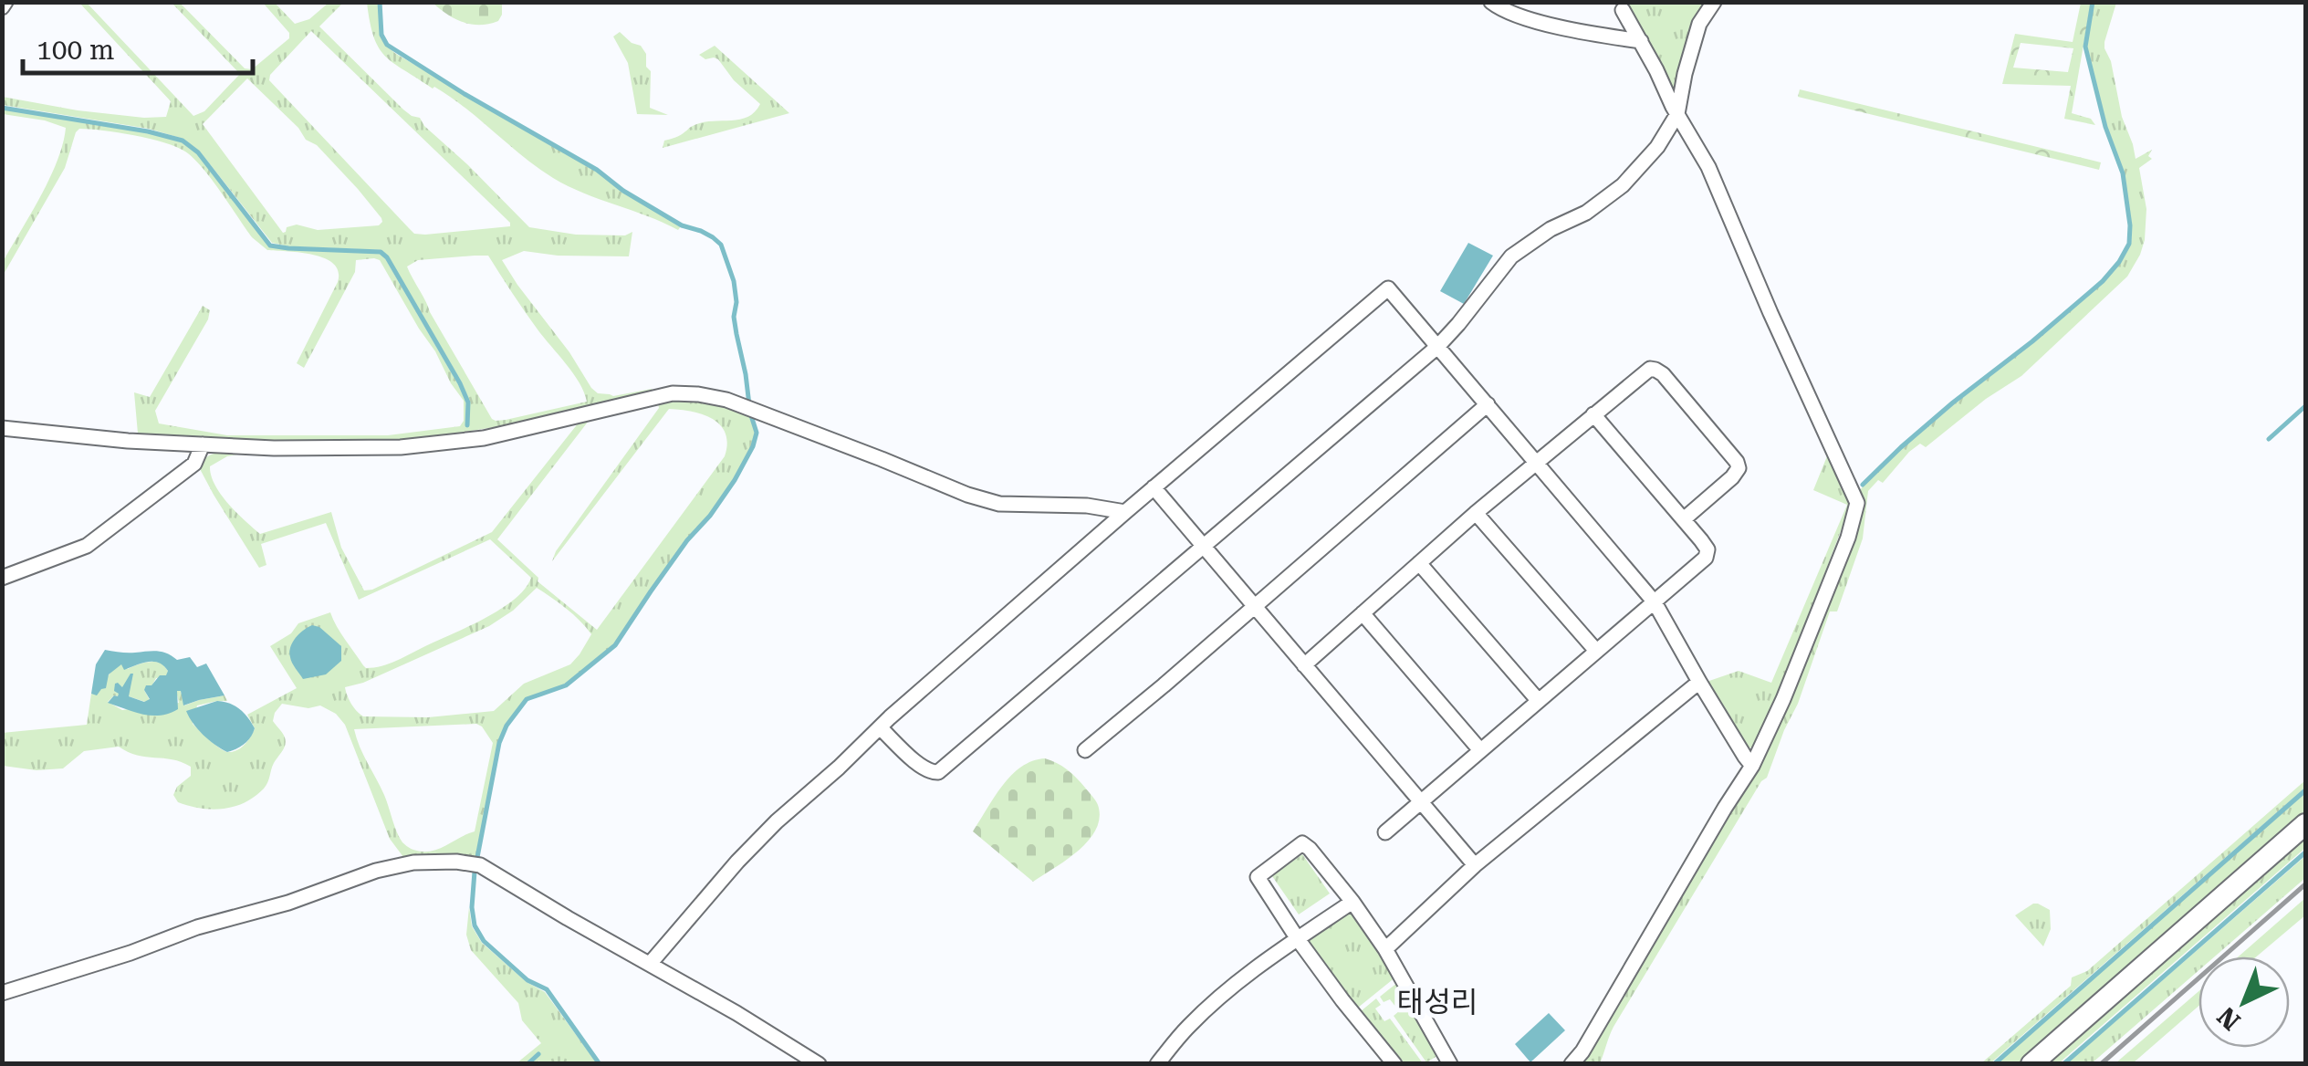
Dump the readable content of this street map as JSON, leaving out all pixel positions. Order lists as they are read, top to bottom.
{
  "districts": ["태성리"],
  "scale_bar": "100 m",
  "north": "bottom left"
}
